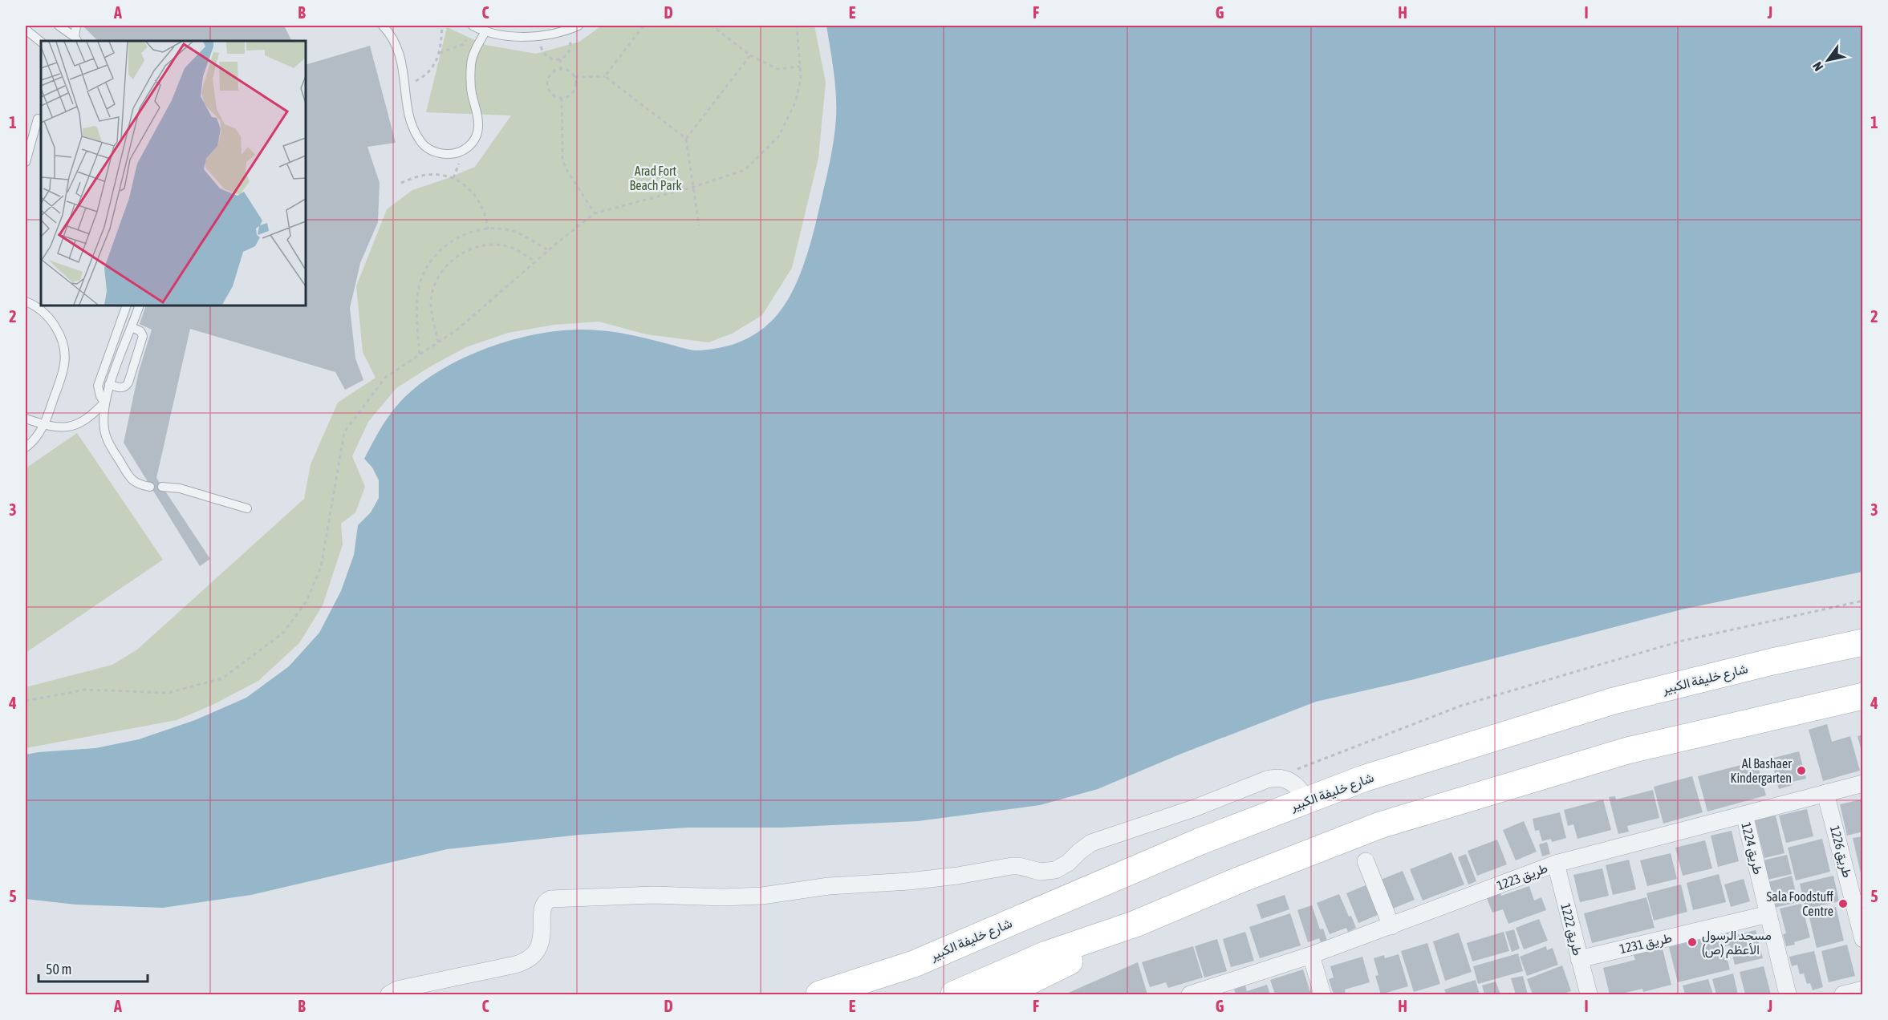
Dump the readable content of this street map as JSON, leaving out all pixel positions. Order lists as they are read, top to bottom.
{
  "streets": {
    "main road": ["شارع خليفة الكبير"],
    "street": [
      "طريق 1224",
      "طريق 1226",
      "طريق 1223",
      "طريق 1222",
      "طريق 1231"
    ]
  },
  "crossings": [
    ["طريق 1224", "طريق 1223"],
    ["طريق 1224", "طريق 1231"],
    ["طريق 1226", "طريق 1223"],
    ["طريق 1223", "طريق 1222"],
    ["طريق 1222", "طريق 1231"]
  ],
  "parks": ["Arad Fort Beach Park"],
  "places": ["Al Bashaer Kindergarten", "Sala Foodstuff Centre", "مسجد الرسول الأعظم (ص)"],
  "scale_bar": "50 m",
  "north": "bottom left",
  "grid": {
    "columns": [
      "A",
      "B",
      "C",
      "D",
      "E",
      "F",
      "G",
      "H",
      "I",
      "J"
    ],
    "rows": [
      "1",
      "2",
      "3",
      "4",
      "5"
    ]
  }
}
